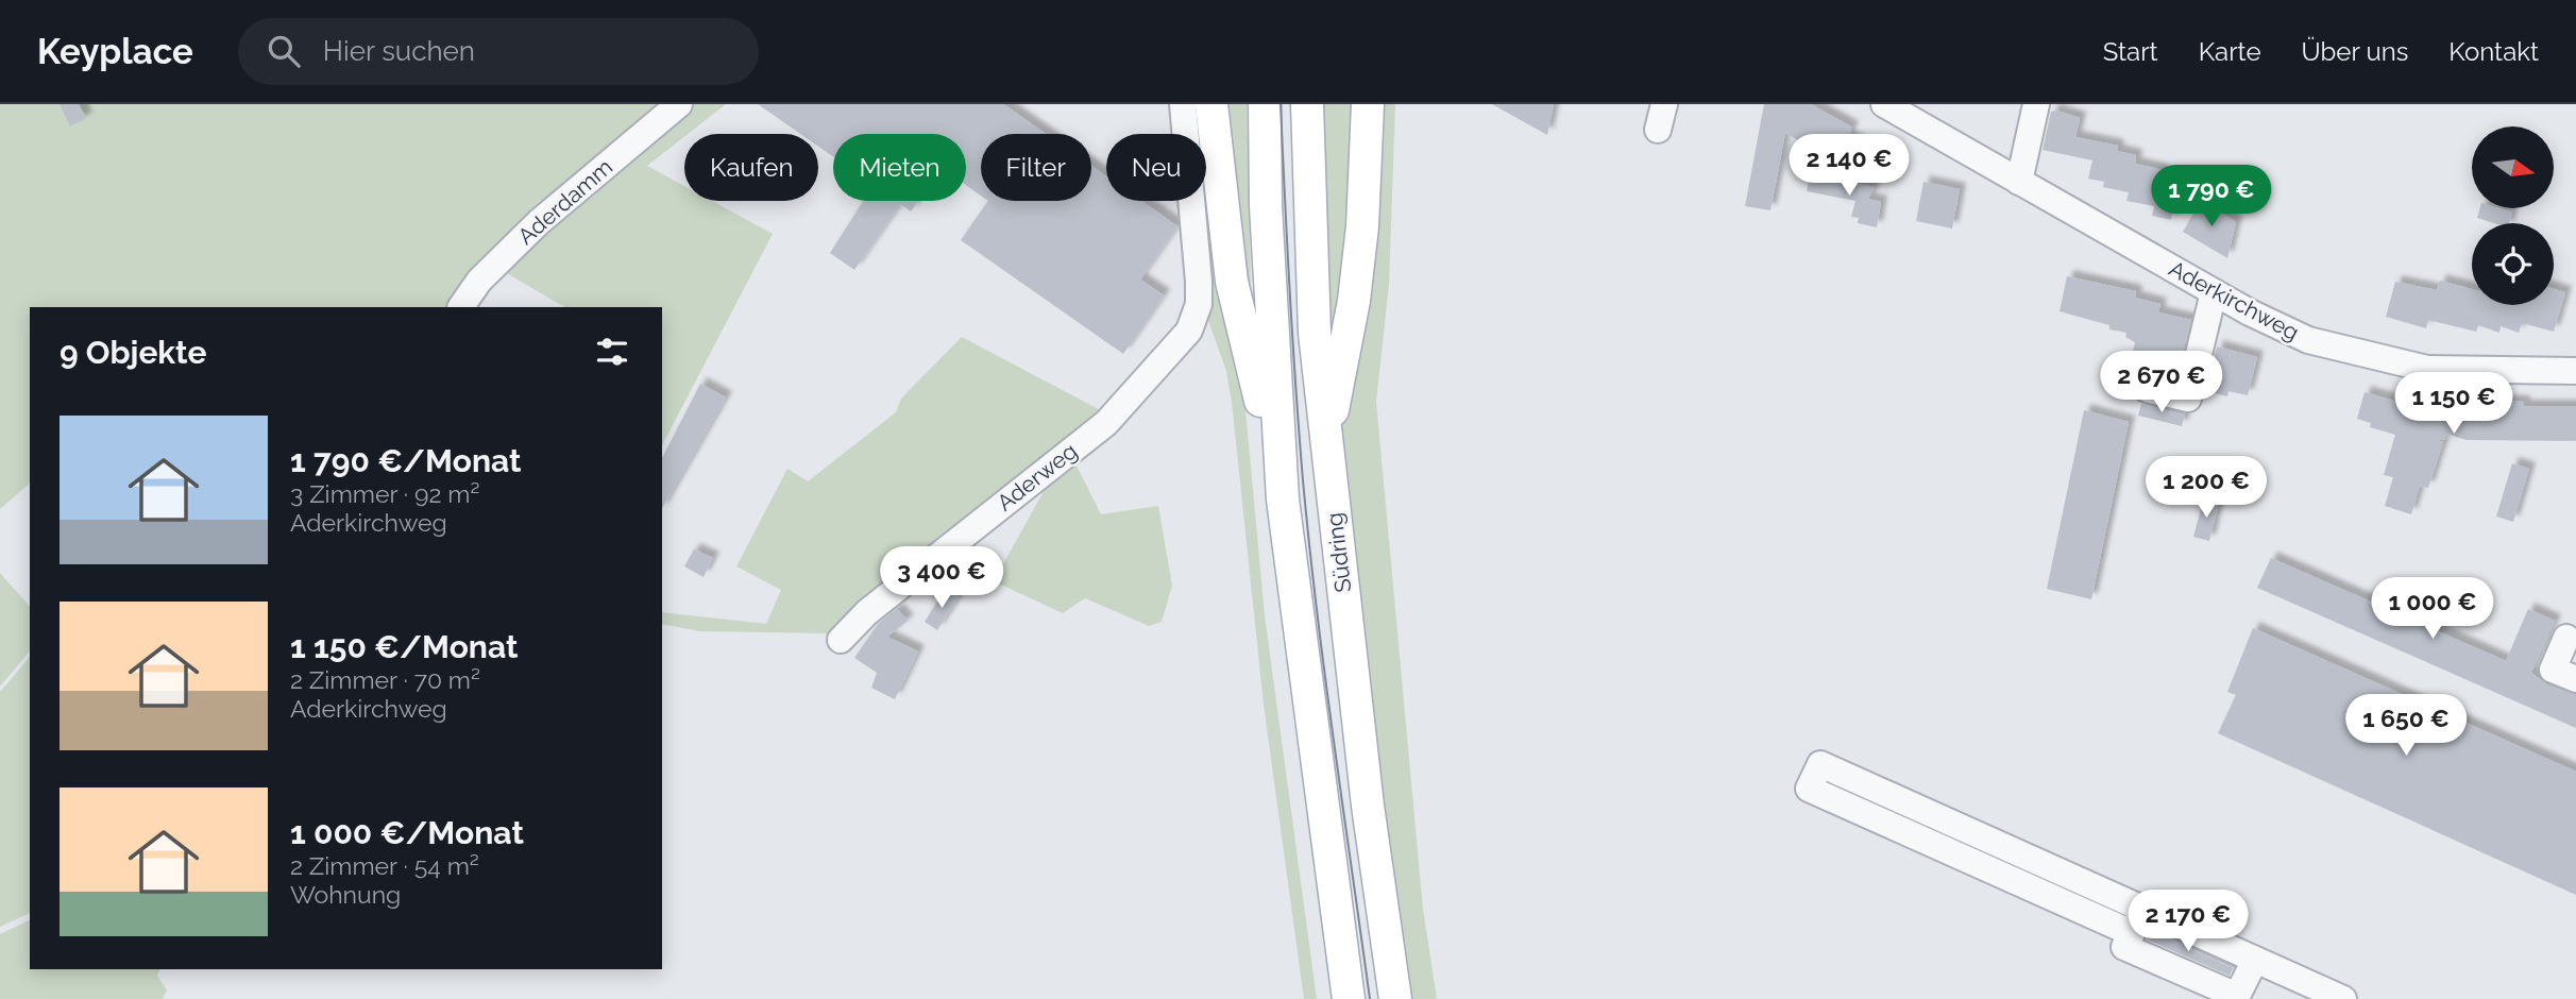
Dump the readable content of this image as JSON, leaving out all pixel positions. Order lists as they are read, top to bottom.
{
  "streets": {
    "main road": ["Südring"],
    "street": ["Aderdamm", "Aderkirchweg", "Aderweg"]
  },
  "north": "right",
  "page": {
    "header": "Keyplace",
    "search": "Hier suchen",
    "nav": [
      "Start",
      "Karte",
      "Über uns",
      "Kontakt"
    ],
    "price": [
      "2 140 €",
      "1 790 €",
      "2 670 €",
      "1 150 €",
      "1 200 €",
      "3 400 €",
      "1 000 €",
      "1 650 €",
      "2 170 €"
    ],
    "chip": [
      "Kaufen",
      "Mieten",
      "Filter",
      "Neu"
    ],
    "heading": "9 Objekte",
    "list": [
      {
        "name": "1 790 €/Monat",
        "note": "3 Zimmer · 92 m² · Aderkirchweg"
      },
      {
        "name": "1 150 €/Monat",
        "note": "2 Zimmer · 70 m² · Aderkirchweg"
      },
      {
        "name": "1 000 €/Monat",
        "note": "2 Zimmer · 54 m² · Wohnung"
      }
    ]
  }
}
